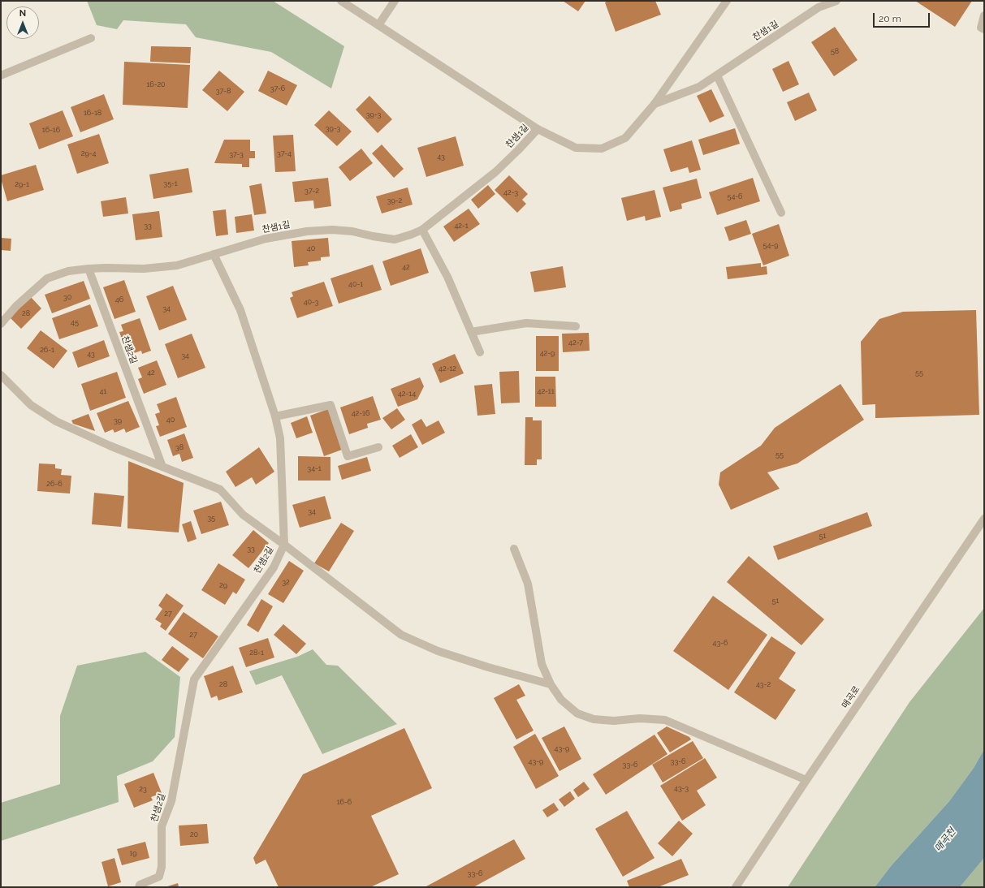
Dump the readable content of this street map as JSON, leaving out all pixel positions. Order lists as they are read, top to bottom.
{
  "streets": {
    "street": ["찬샘1길", "찬샘2길", "매곡로"]
  },
  "crossings": [
    ["찬샘1길", "찬샘2길"]
  ],
  "water": ["매곡천"],
  "house_numbers": [
    "58",
    "16-20",
    "37-6",
    "37-8",
    "16-18",
    "39-3",
    "39-3",
    "16-16",
    "29-4",
    "37-4",
    "37-3",
    "43",
    "35-1",
    "29-1",
    "37-2",
    "42-3",
    "54-6",
    "39-2",
    "33",
    "42-1",
    "54-9",
    "40",
    "42",
    "40-1",
    "30",
    "46",
    "40-3",
    "34",
    "28",
    "45",
    "42-7",
    "26-1",
    "42-9",
    "43",
    "34",
    "42-12",
    "42",
    "55",
    "41",
    "42-11",
    "42-14",
    "42-16",
    "40",
    "39",
    "38",
    "55",
    "34-1",
    "26-6",
    "34",
    "35",
    "51",
    "33",
    "32",
    "29",
    "51",
    "27",
    "27",
    "43-6",
    "28-1",
    "28",
    "43-2",
    "43-9",
    "43-9",
    "33-6",
    "33-6",
    "43-3",
    "23",
    "16-6",
    "20",
    "19",
    "33-6"
  ],
  "scale_bar": "20 m",
  "north": "top"
}
